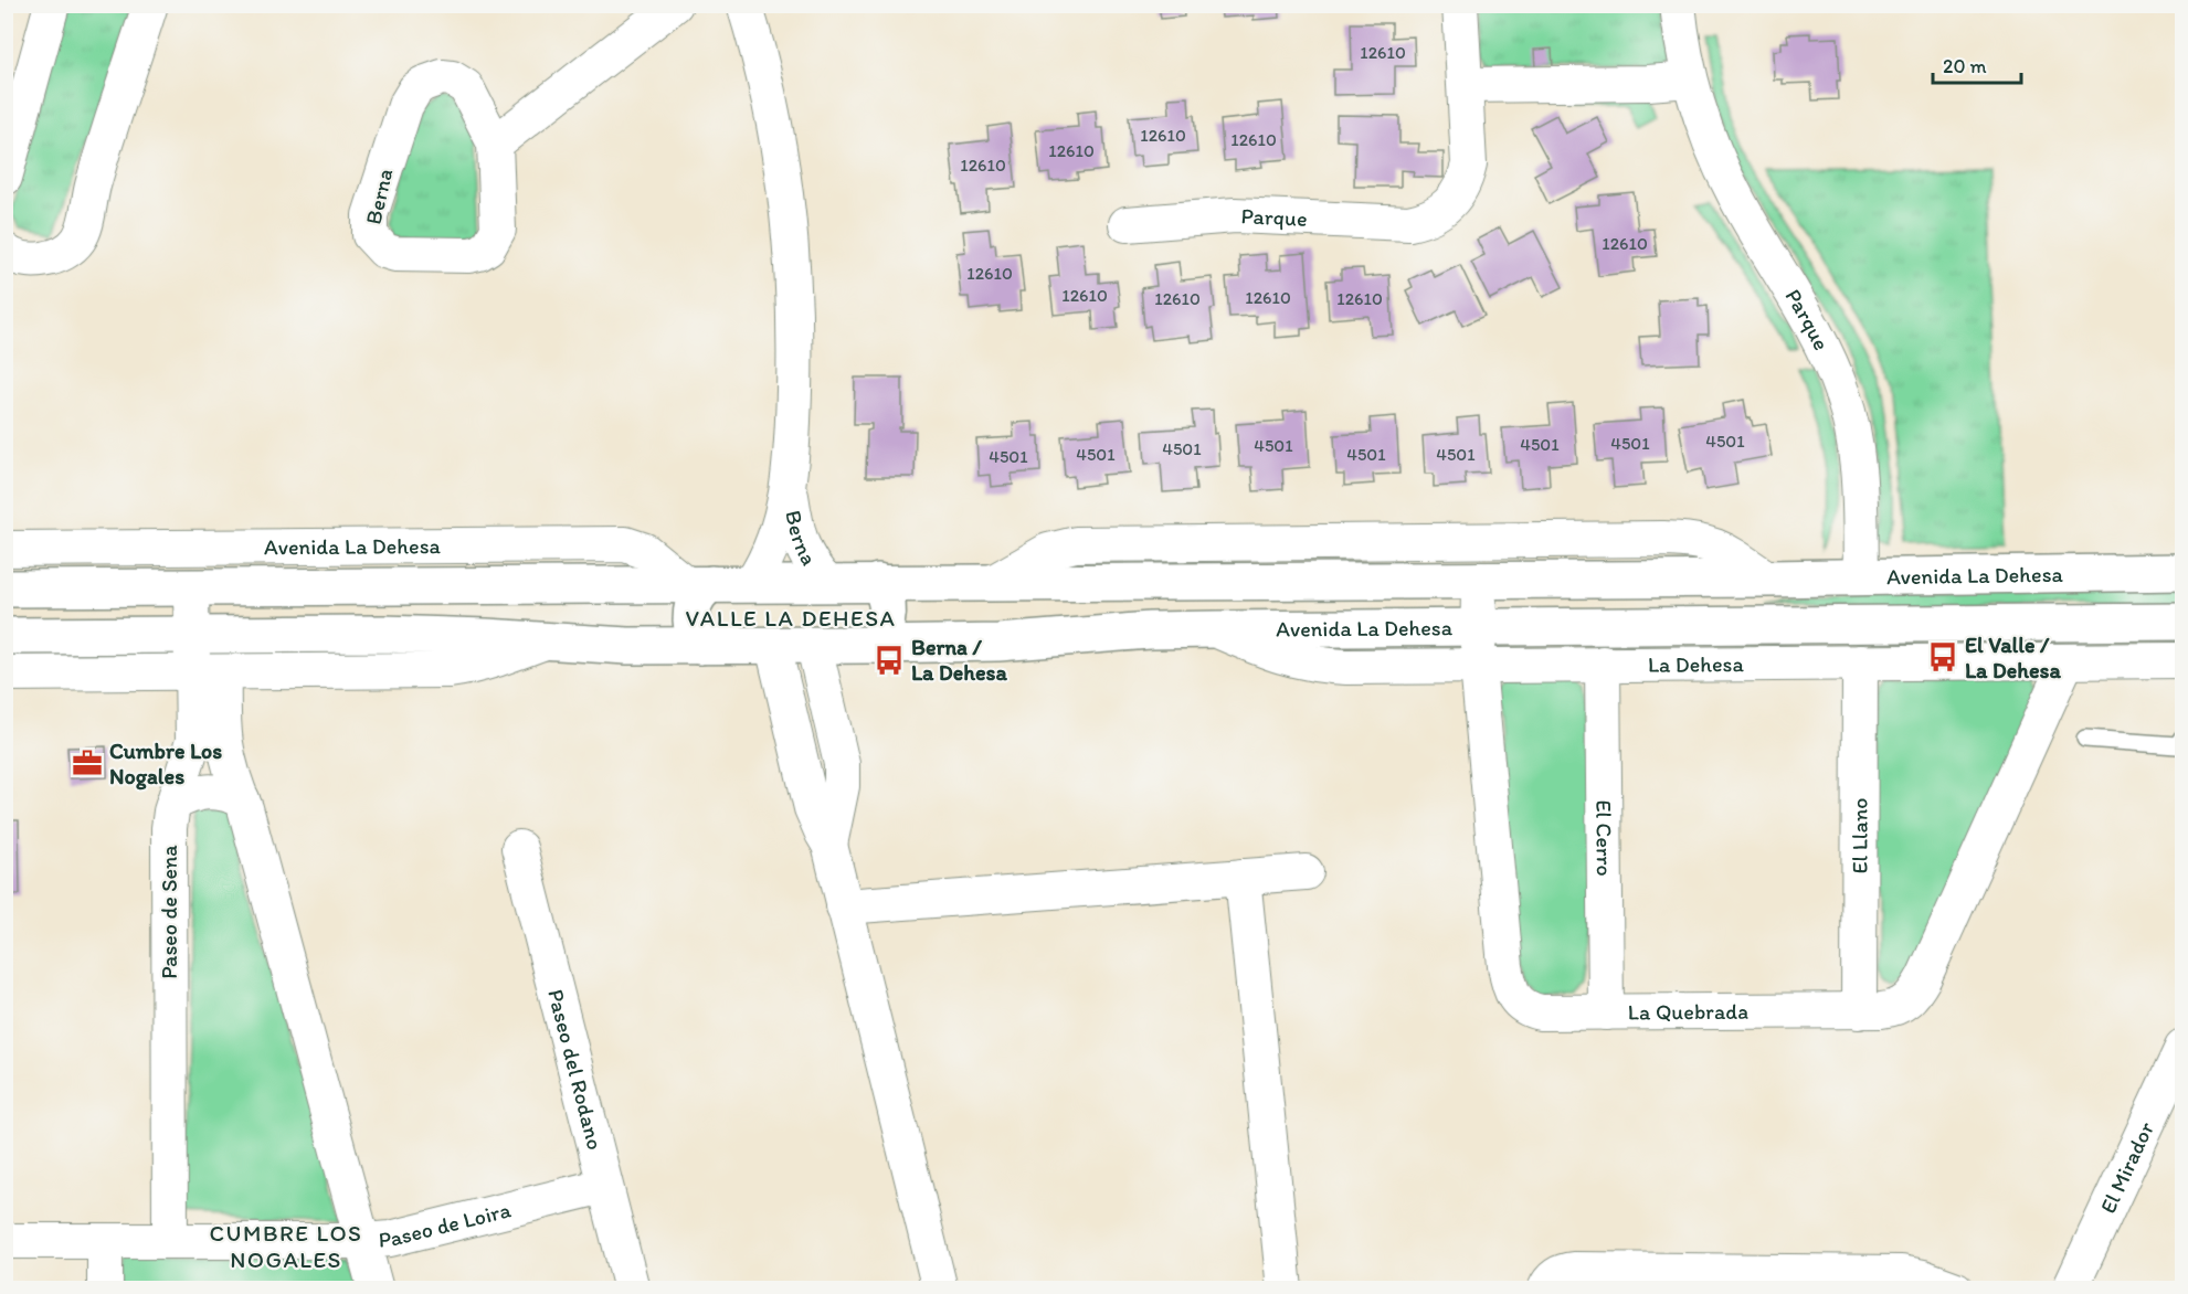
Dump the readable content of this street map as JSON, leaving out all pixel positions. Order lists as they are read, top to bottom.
{
  "streets": {
    "street": [
      "Berna",
      "Parque",
      "Avenida La Dehesa",
      "La Dehesa",
      "El Llano",
      "El Cerro",
      "Paseo de Sena",
      "La Quebrada",
      "Paseo del Rodano",
      "El Mirador",
      "Paseo de Loira"
    ]
  },
  "crossings": [
    ["Berna", "Avenida La Dehesa"],
    ["Parque", "Avenida La Dehesa"],
    ["Avenida La Dehesa", "La Dehesa"],
    ["Avenida La Dehesa", "Paseo de Sena"],
    ["Avenida La Dehesa", "La Quebrada"],
    ["La Dehesa", "El Llano"],
    ["La Dehesa", "El Cerro"],
    ["La Dehesa", "La Quebrada"],
    ["El Llano", "La Quebrada"],
    ["El Cerro", "La Quebrada"],
    ["Paseo de Sena", "Paseo de Loira"],
    ["Paseo del Rodano", "Paseo de Loira"]
  ],
  "districts": ["VALLE LA DEHESA", "CUMBRE LOS NOGALES"],
  "places": {
    "bus stop": ["El Valle / La Dehesa", "Berna / La Dehesa"],
    "office": ["Cumbre Los Nogales"]
  },
  "house_numbers": [
    "12610",
    "12610",
    "12610",
    "12610",
    "12610",
    "12610",
    "12610",
    "12610",
    "12610",
    "12610",
    "12610",
    "4501",
    "4501",
    "4501",
    "4501",
    "4501",
    "4501",
    "4501",
    "4501",
    "4501"
  ],
  "scale_bar": "20 m"
}
